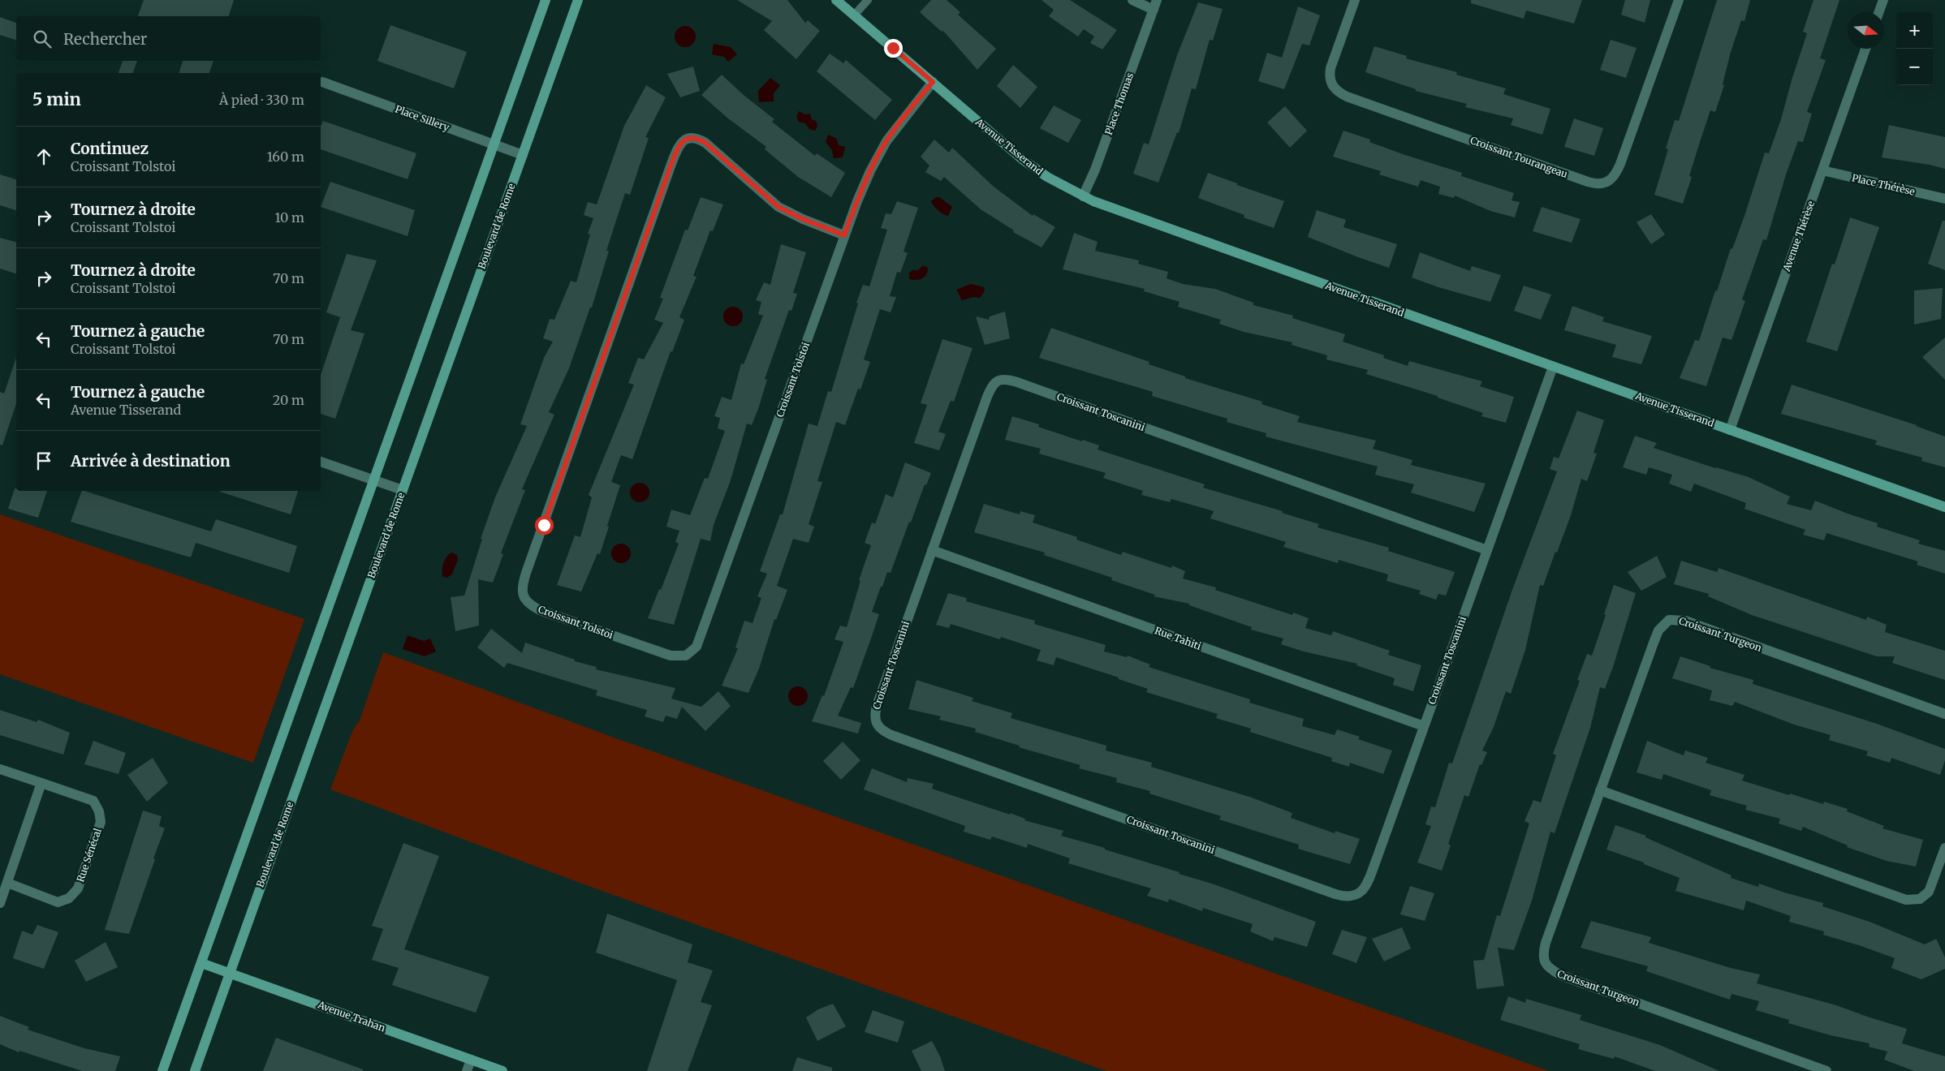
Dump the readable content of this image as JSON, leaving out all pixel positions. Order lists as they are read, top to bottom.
{
  "streets": {
    "main road": ["Avenue Tisserand", "Boulevard de Rome", "Avenue Trahan"],
    "street": [
      "Place Thomas",
      "Place Sillery",
      "Croissant Tourangeau",
      "Place Thérèse",
      "Avenue Thérèse",
      "Croissant Tolstoi",
      "Croissant Toscanini",
      "Croissant Turgeon",
      "Rue Tahiti",
      "Rue Sénécal"
    ]
  },
  "crossings": [
    ["Place Thomas", "Avenue Tisserand"],
    ["Place Sillery", "Boulevard de Rome"],
    ["Avenue Tisserand", "Avenue Thérèse"],
    ["Avenue Tisserand", "Croissant Tolstoi"],
    ["Avenue Tisserand", "Croissant Toscanini"],
    ["Place Thérèse", "Avenue Thérèse"],
    ["Boulevard de Rome", "Avenue Trahan"],
    ["Croissant Toscanini", "Rue Tahiti"]
  ],
  "north": "right",
  "page": {
    "map_buttons": ["+", "−"],
    "search": "Rechercher",
    "heading": ["5 min", "À pied · 330 m"],
    "list": [
      ["Continuez", "Croissant Tolstoi", "160 m"],
      ["Tournez à droite", "Croissant Tolstoi", "10 m"],
      ["Tournez à droite", "Croissant Tolstoi", "70 m"],
      ["Tournez à gauche", "Croissant Tolstoi", "70 m"],
      ["Tournez à gauche", "Avenue Tisserand", "20 m"],
      "Arrivée à destination"
    ]
  }
}
